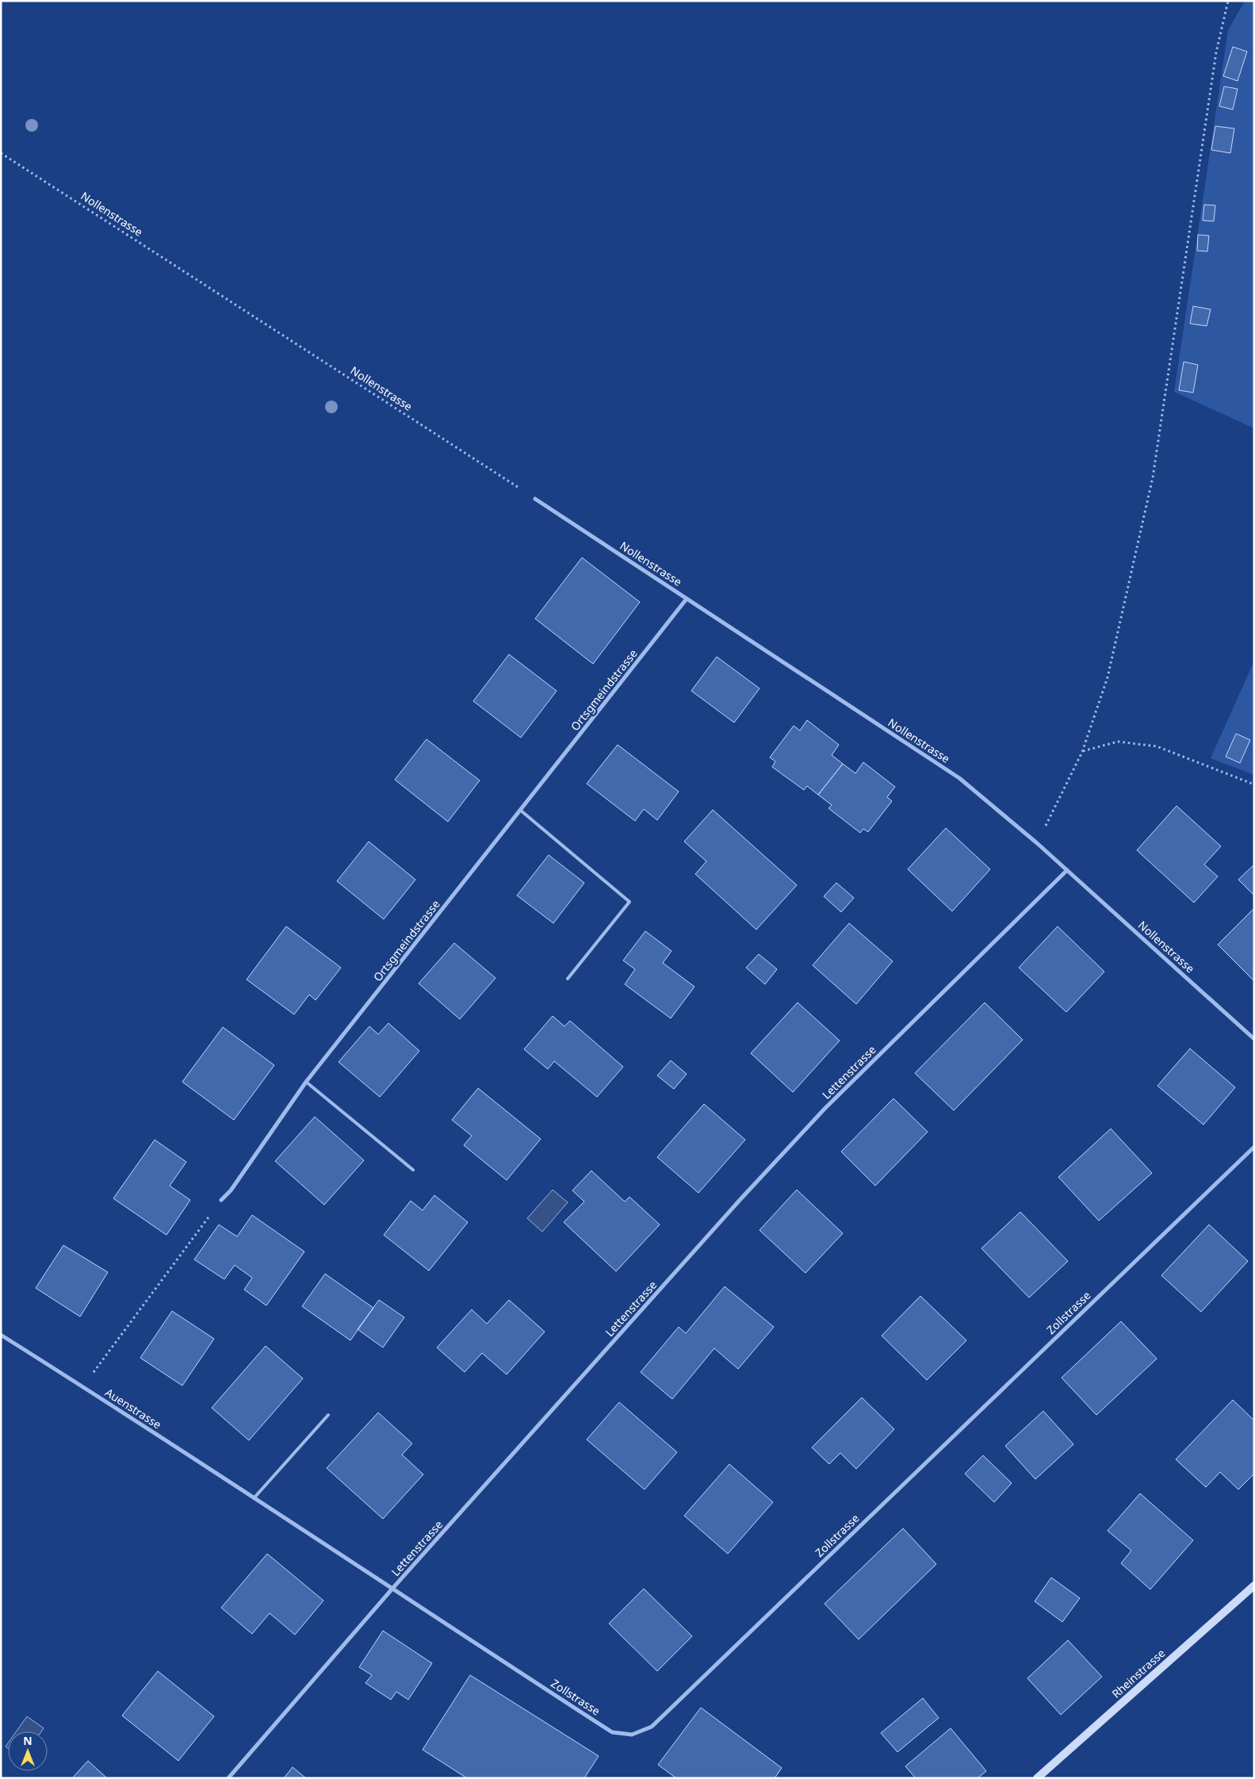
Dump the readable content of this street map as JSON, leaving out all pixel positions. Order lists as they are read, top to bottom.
{
  "streets": {
    "main road": ["Rheinstrasse"],
    "street": [
      "Nollenstrasse",
      "Ortsgmeindstrasse",
      "Lettenstrasse",
      "Zollstrasse",
      "Auenstrasse"
    ]
  },
  "crossings": [
    ["Nollenstrasse", "Ortsgmeindstrasse"],
    ["Nollenstrasse", "Lettenstrasse"],
    ["Lettenstrasse", "Zollstrasse"],
    ["Lettenstrasse", "Auenstrasse"],
    ["Zollstrasse", "Auenstrasse"]
  ],
  "north": "top"
}
